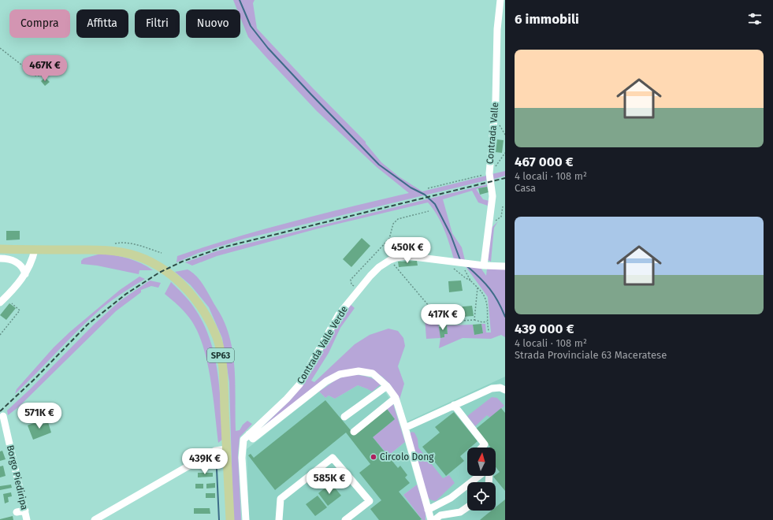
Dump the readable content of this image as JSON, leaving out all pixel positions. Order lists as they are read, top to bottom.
{
  "streets": {
    "main road": ["SP63"],
    "street": ["Contrada Valle", "Contrada Valle Verde", "Borgo Piediripa"]
  },
  "crossings": [
    ["Contrada Valle", "Contrada Valle Verde"]
  ],
  "places": ["Circolo Dong"],
  "north": "top",
  "page": {
    "heading": "6 immobili",
    "chip": [
      "Compra",
      "Affitta",
      "Filtri",
      "Nuovo"
    ],
    "list": [
      {
        "name": "467 000 €",
        "note": "4 locali · 108 m² · Casa"
      },
      {
        "name": "439 000 €",
        "note": "4 locali · 108 m² · Strada Provinciale 63 Maceratese"
      }
    ],
    "price": [
      "467K €",
      "450K €",
      "417K €",
      "571K €",
      "439K €",
      "585K €"
    ]
  }
}
